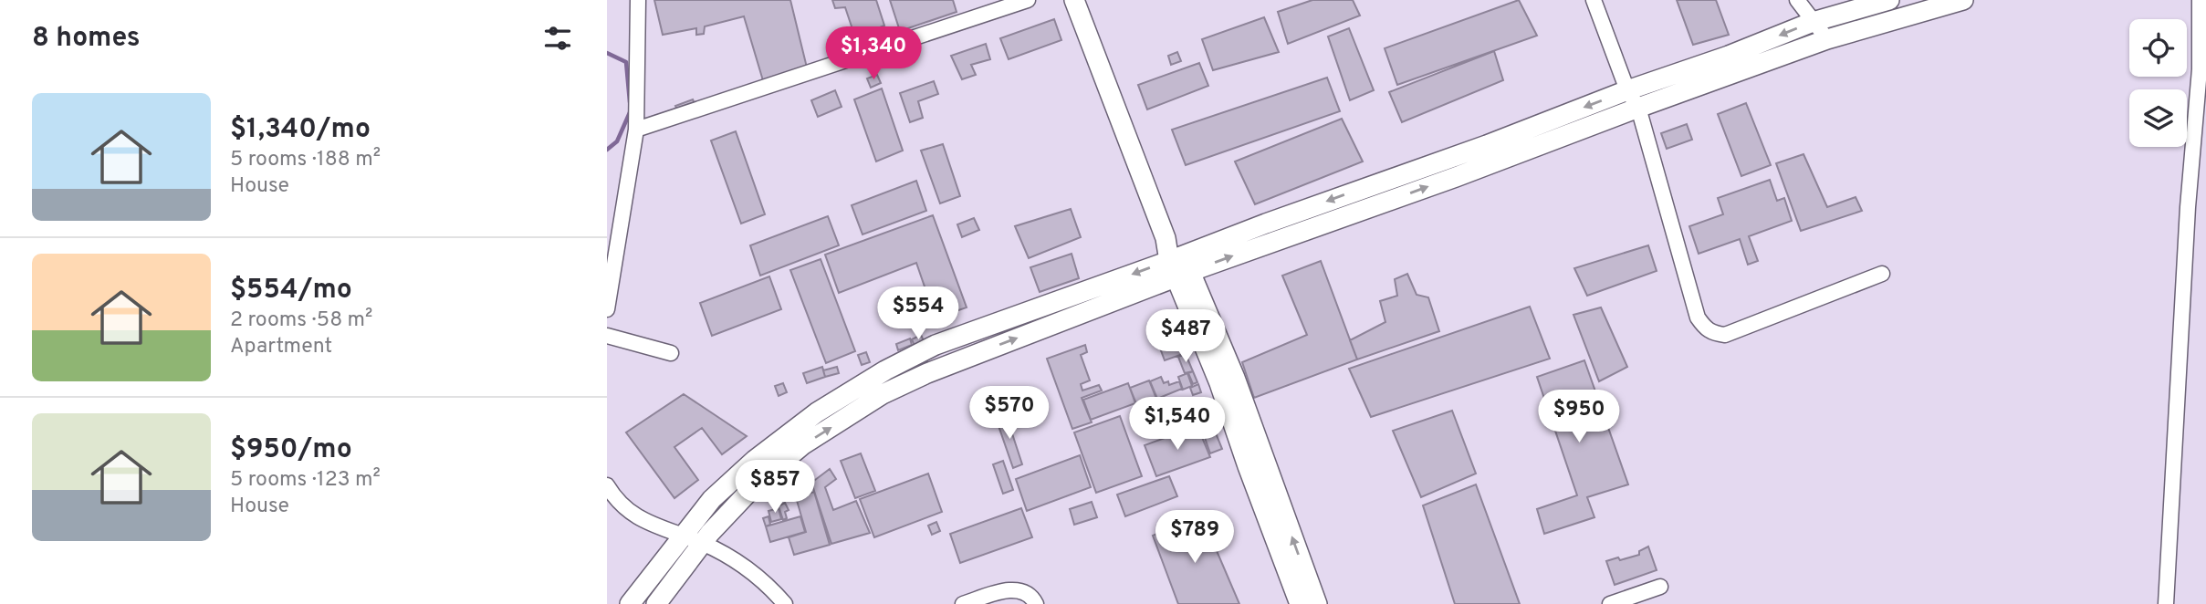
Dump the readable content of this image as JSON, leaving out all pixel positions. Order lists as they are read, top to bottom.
{
  "page": {
    "heading": "8 homes",
    "price": [
      "$1,340",
      "$554",
      "$487",
      "$570",
      "$950",
      "$1,540",
      "$857",
      "$789"
    ],
    "list": [
      {
        "name": "$1,340/mo",
        "note": "5 rooms · 188 m² · House"
      },
      {
        "name": "$554/mo",
        "note": "2 rooms · 58 m² · Apartment"
      },
      {
        "name": "$950/mo",
        "note": "5 rooms · 123 m² · House"
      }
    ]
  }
}
